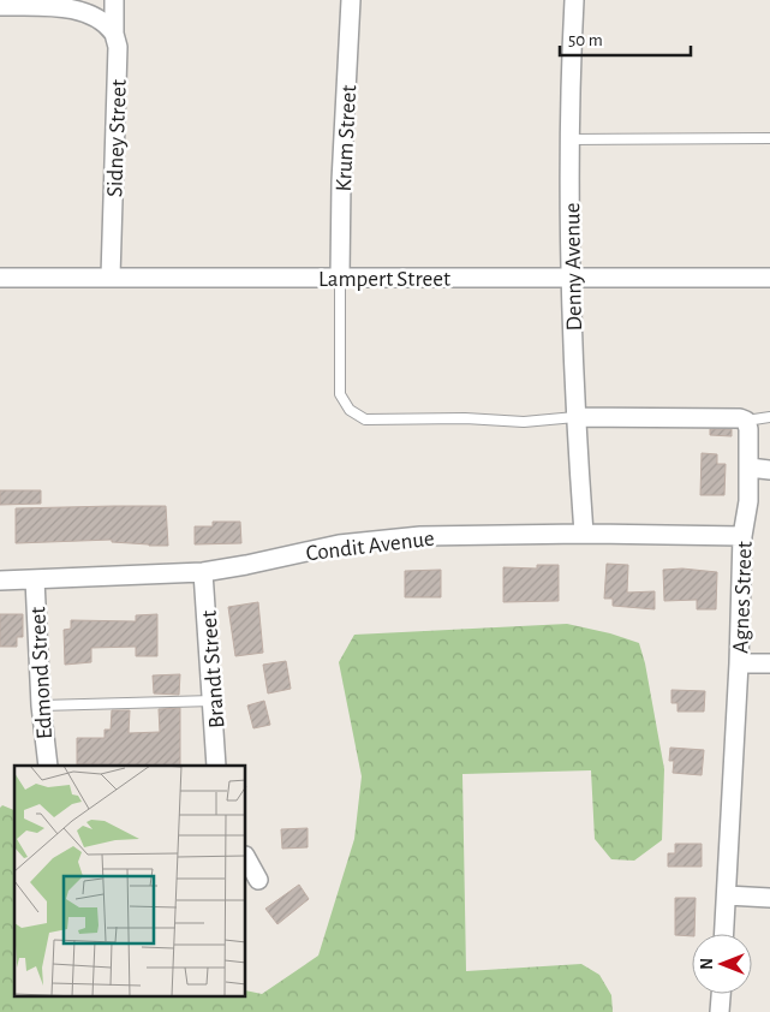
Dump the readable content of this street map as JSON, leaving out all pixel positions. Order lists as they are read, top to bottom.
{
  "streets": {
    "street": [
      "Sidney Street",
      "Krum Street",
      "Denny Avenue",
      "Lampert Street",
      "Condit Avenue",
      "Agnes Street",
      "Brandt Street",
      "Edmond Street"
    ]
  },
  "crossings": [
    ["Sidney Street", "Lampert Street"],
    ["Krum Street", "Lampert Street"],
    ["Denny Avenue", "Lampert Street"],
    ["Denny Avenue", "Condit Avenue"],
    ["Condit Avenue", "Agnes Street"],
    ["Condit Avenue", "Brandt Street"],
    ["Condit Avenue", "Edmond Street"]
  ],
  "scale_bar": "50 m",
  "north": "left"
}
